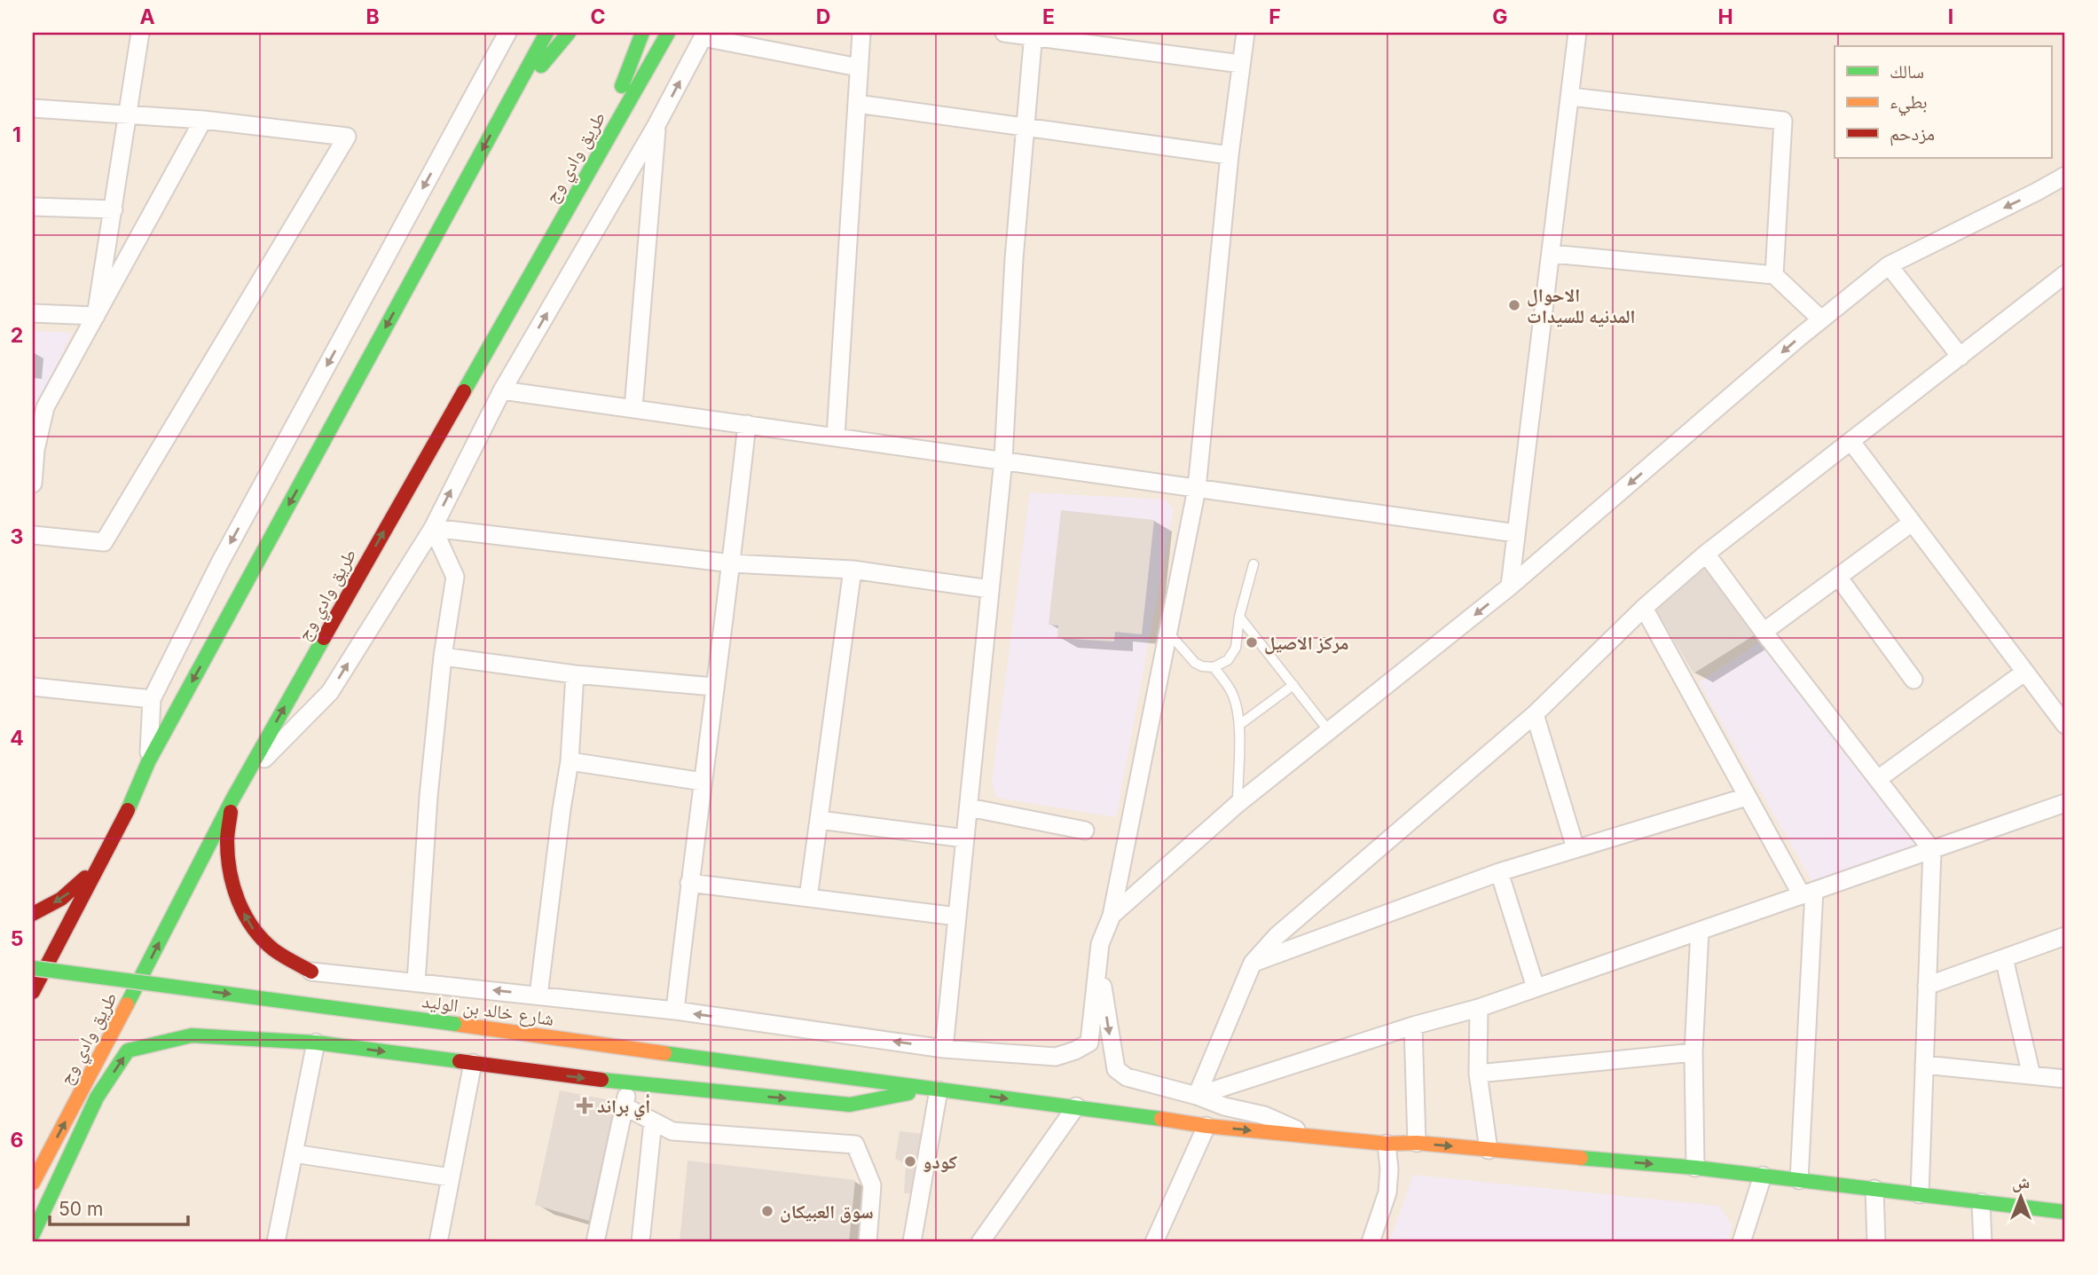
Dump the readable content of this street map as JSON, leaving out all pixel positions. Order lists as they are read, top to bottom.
{
  "streets": {
    "main road": ["طريق وادي وج", "شارع خالد بن الوليد"]
  },
  "places": {
    "other": [
      "الاحوال المدنيه للسيدات",
      "مركز الاصيل",
      "كودو",
      "سوق العبيكان"
    ],
    "health": ["أي براند"]
  },
  "legend": ["سالك", "بطيء", "مزدحم"],
  "scale_bar": "50 m",
  "north": "top",
  "grid": {
    "columns": [
      "A",
      "B",
      "C",
      "D",
      "E",
      "F",
      "G",
      "H",
      "I"
    ],
    "rows": [
      "1",
      "2",
      "3",
      "4",
      "5",
      "6"
    ]
  }
}
